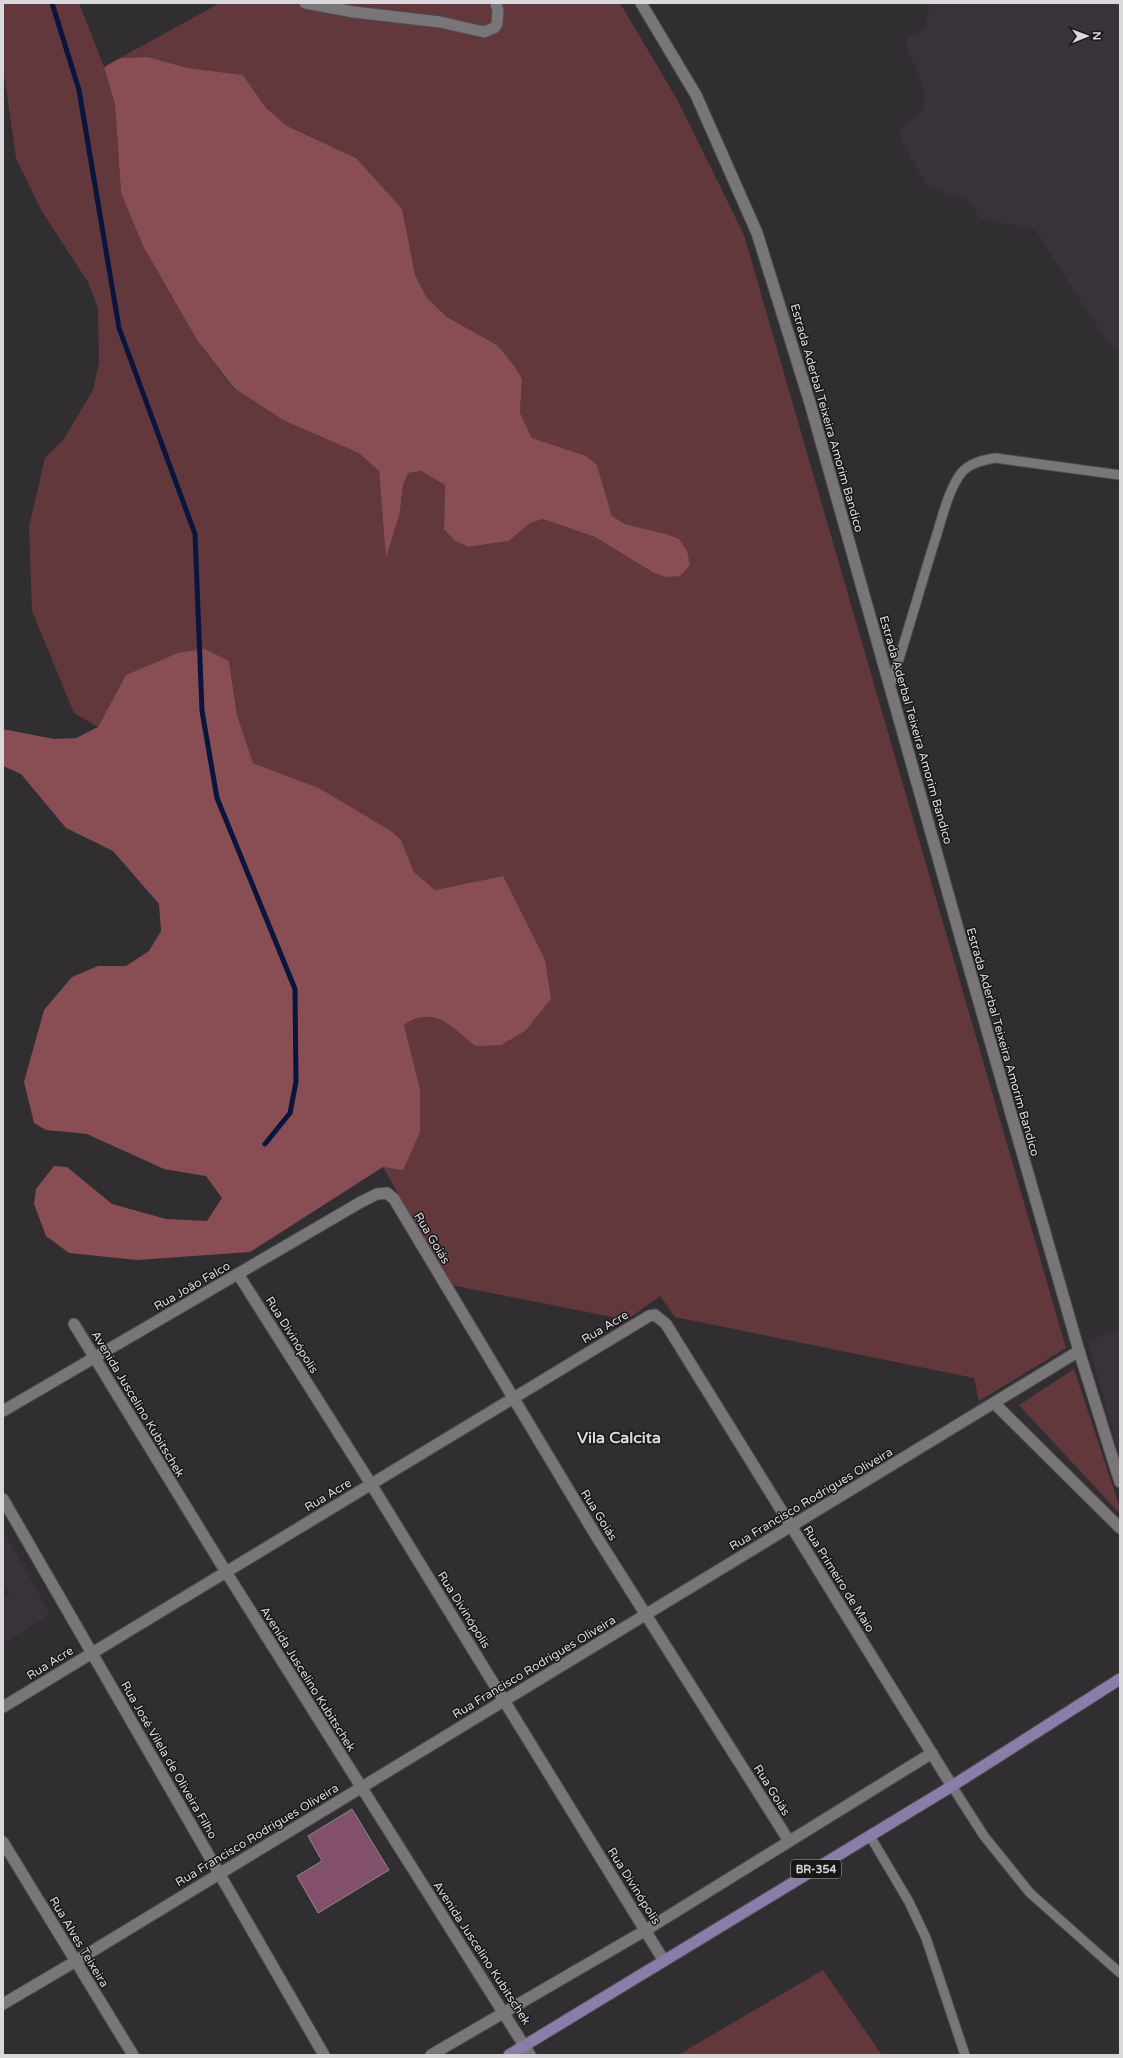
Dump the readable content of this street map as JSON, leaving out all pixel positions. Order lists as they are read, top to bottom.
{
  "streets": {
    "main road": ["BR-354"],
    "street": [
      "Estrada Aderbal Teixeira Amorim Bandico",
      "Rua Goiás",
      "Rua João Falco",
      "Rua Acre",
      "Rua Divinópolis",
      "Avenida Juscelino Kubitschek",
      "Rua Francisco Rodrigues Oliveira",
      "Rua Primeiro de Maio",
      "Rua José Vilela de Oliveira Filho",
      "Rua Alves Teixeira"
    ]
  },
  "crossings": [
    ["Estrada Aderbal Teixeira Amorim Bandico", "Rua Francisco Rodrigues Oliveira"],
    ["Rua Goiás", "Rua João Falco"],
    ["Rua Goiás", "Rua Acre"],
    ["Rua Goiás", "Rua Francisco Rodrigues Oliveira"],
    ["Rua João Falco", "Rua Divinópolis"],
    ["Rua João Falco", "Avenida Juscelino Kubitschek"],
    ["Rua Acre", "Rua Divinópolis"],
    ["Rua Acre", "Avenida Juscelino Kubitschek"],
    ["Rua Acre", "Rua Primeiro de Maio"],
    ["Rua Acre", "Rua José Vilela de Oliveira Filho"],
    ["Rua Divinópolis", "Rua Francisco Rodrigues Oliveira"],
    ["Rua Divinópolis", "BR-354"],
    ["Avenida Juscelino Kubitschek", "Rua Francisco Rodrigues Oliveira"],
    ["Avenida Juscelino Kubitschek", "BR-354"],
    ["Rua Francisco Rodrigues Oliveira", "Rua Primeiro de Maio"],
    ["Rua Francisco Rodrigues Oliveira", "Rua José Vilela de Oliveira Filho"],
    ["Rua Francisco Rodrigues Oliveira", "Rua Alves Teixeira"],
    ["Rua Primeiro de Maio", "BR-354"]
  ],
  "districts": ["Vila Calcita"],
  "north": "right"
}
